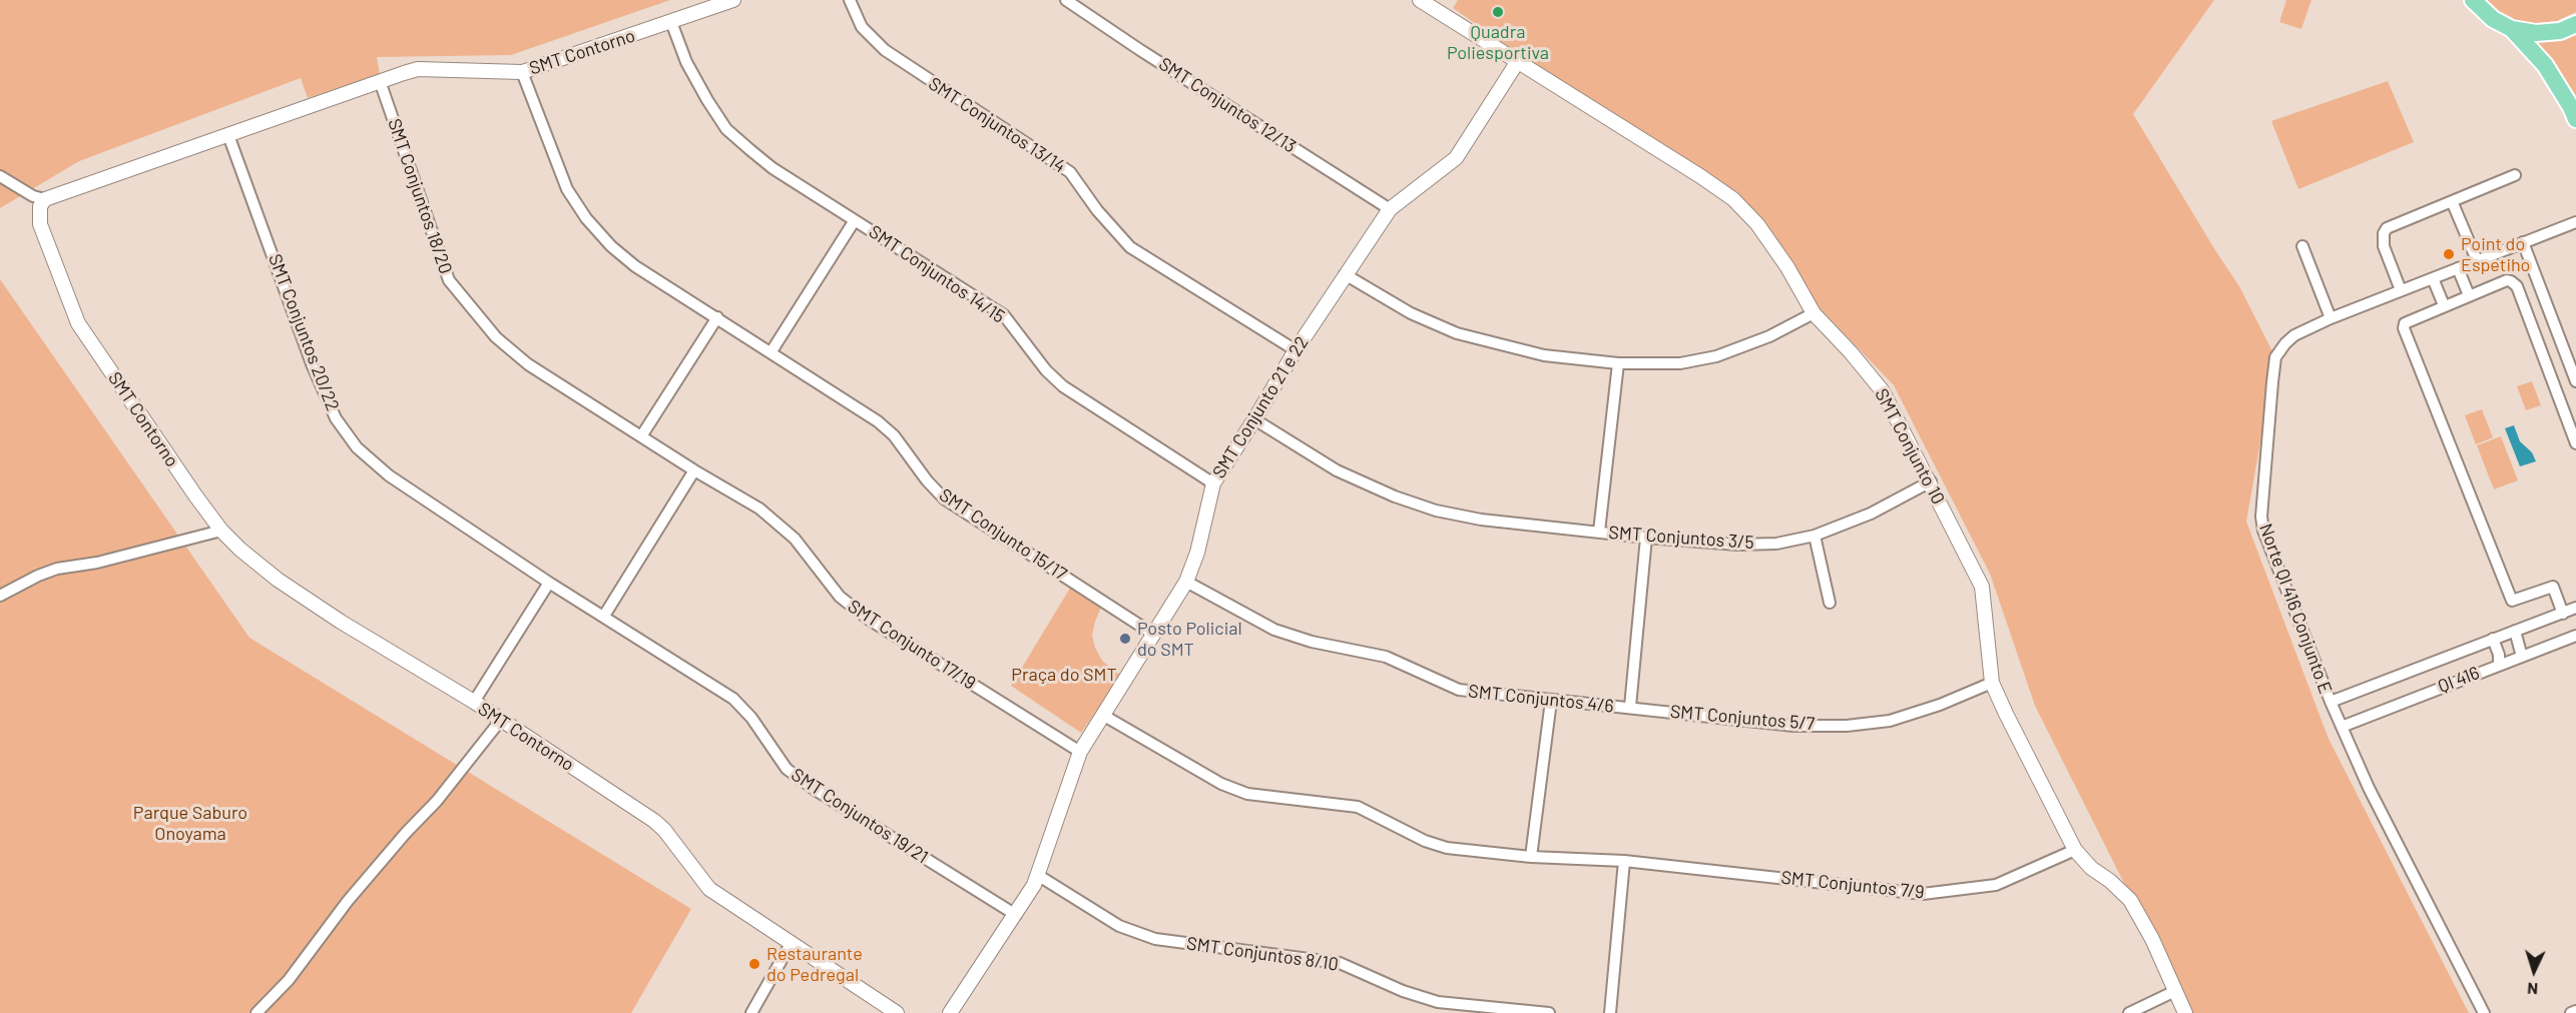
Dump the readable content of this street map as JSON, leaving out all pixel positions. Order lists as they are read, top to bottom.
{
  "streets": {
    "street": [
      "SMT Contorno",
      "SMT Conjuntos 12/13",
      "SMT Conjuntos 13/14",
      "SMT Conjuntos 18/20",
      "SMT Conjuntos 14/15",
      "SMT Conjuntos 20/22",
      "SMT Conjunto 21 e 22",
      "SMT Conjunto 10",
      "SMT Conjunto 15/17",
      "SMT Conjuntos 3/5",
      "Norte QI 416 Conjunto E",
      "SMT Conjunto 17/19",
      "QI 416",
      "SMT Conjuntos 4/6",
      "SMT Conjuntos 5/7",
      "SMT Conjuntos 19/21",
      "SMT Conjuntos 7/9",
      "SMT Conjuntos 8/10"
    ]
  },
  "crossings": [
    ["SMT Contorno", "SMT Conjuntos 18/20"],
    ["SMT Contorno", "SMT Conjuntos 14/15"],
    ["SMT Contorno", "SMT Conjuntos 20/22"],
    ["SMT Contorno", "SMT Conjunto 15/17"],
    ["SMT Conjuntos 12/13", "SMT Conjunto 21 e 22"],
    ["SMT Conjuntos 13/14", "SMT Conjunto 21 e 22"],
    ["SMT Conjuntos 18/20", "SMT Conjunto 17/19"],
    ["SMT Conjuntos 14/15", "SMT Conjunto 21 e 22"],
    ["SMT Conjuntos 20/22", "SMT Conjuntos 19/21"],
    ["SMT Conjunto 21 e 22", "SMT Conjunto 10"],
    ["SMT Conjunto 21 e 22", "SMT Conjunto 15/17"],
    ["SMT Conjunto 21 e 22", "SMT Conjuntos 3/5"],
    ["SMT Conjunto 21 e 22", "SMT Conjunto 17/19"],
    ["SMT Conjunto 21 e 22", "SMT Conjuntos 4/6"],
    ["SMT Conjunto 21 e 22", "SMT Conjuntos 19/21"],
    ["SMT Conjunto 21 e 22", "SMT Conjuntos 7/9"],
    ["SMT Conjunto 21 e 22", "SMT Conjuntos 8/10"],
    ["SMT Conjunto 10", "SMT Conjuntos 3/5"],
    ["SMT Conjunto 10", "SMT Conjuntos 5/7"],
    ["SMT Conjunto 10", "SMT Conjuntos 7/9"],
    ["Norte QI 416 Conjunto E", "QI 416"],
    ["SMT Conjuntos 4/6", "SMT Conjuntos 5/7"]
  ],
  "parks": ["Praça do SMT", "Parque Saburo Onoyama"],
  "places": [
    "Quadra Poliesportiva",
    "Point do Espetiho",
    "Posto Policial do SMT",
    "Restaurante do Pedregal"
  ],
  "north": "bottom"
}
